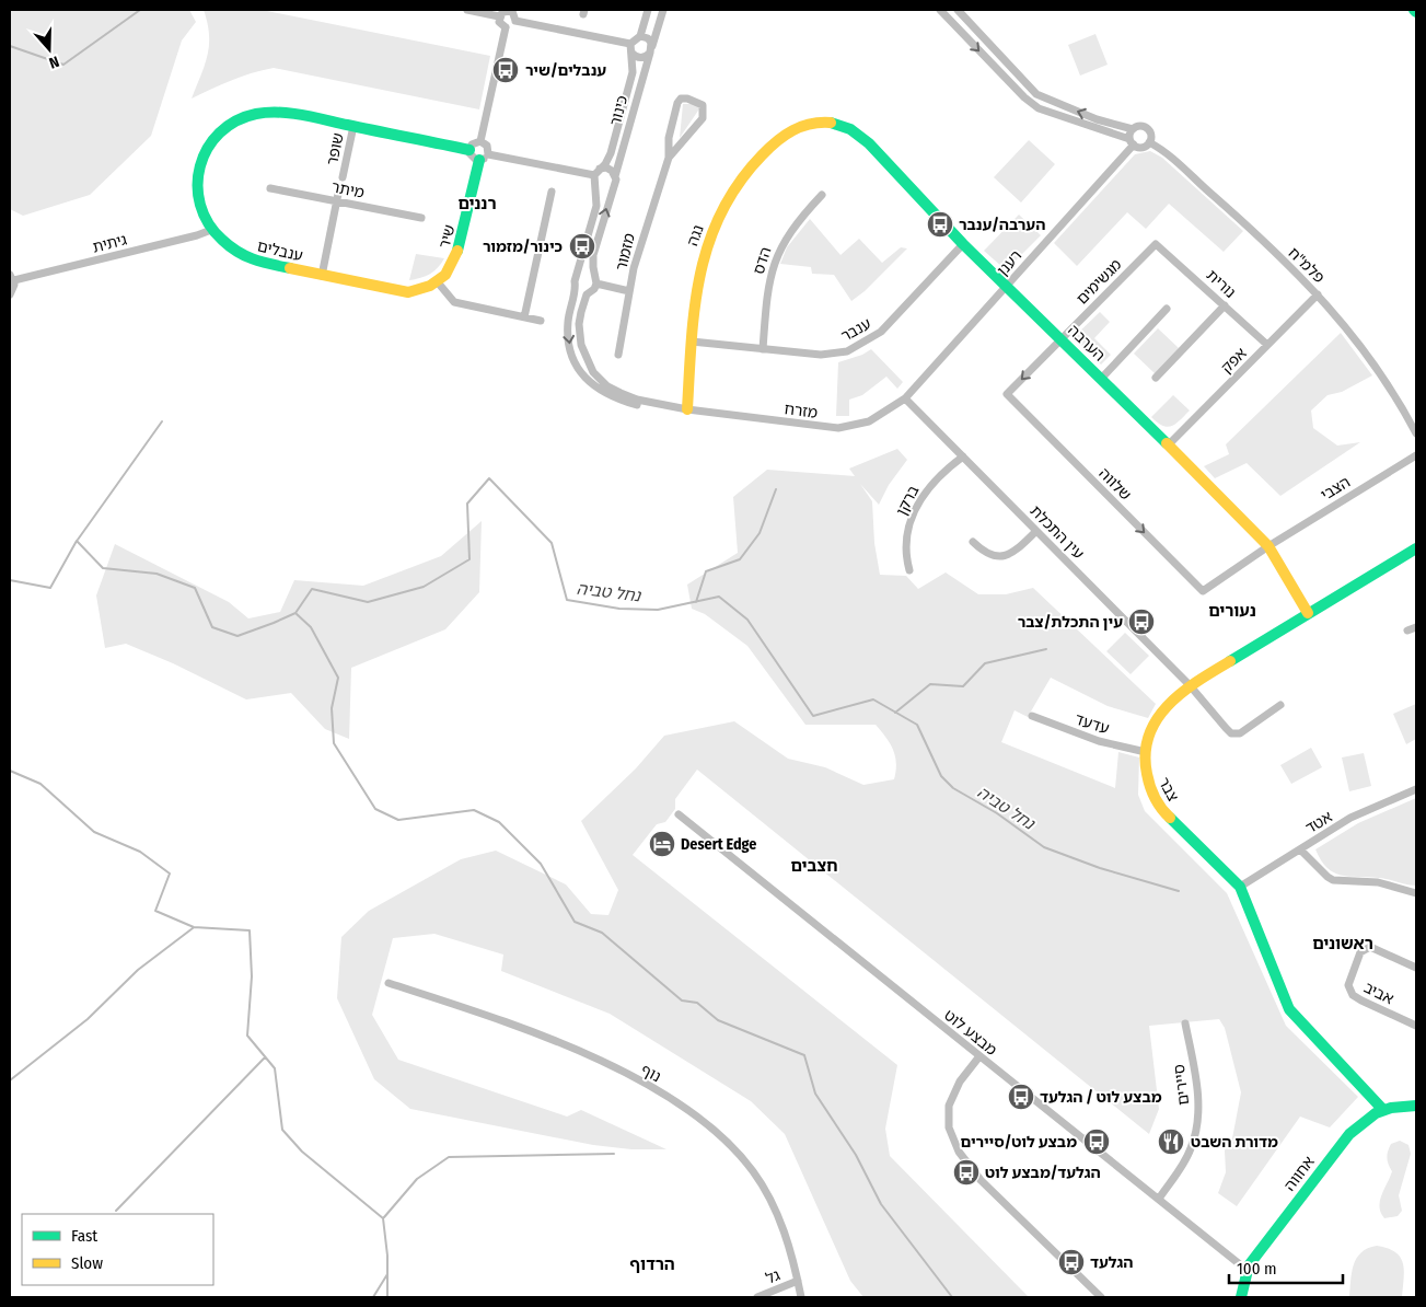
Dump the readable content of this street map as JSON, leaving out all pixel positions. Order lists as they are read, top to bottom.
{
  "streets": {
    "street": [
      "כינור",
      "שופר",
      "מיתר",
      "נגה",
      "שיר",
      "גיתית",
      "ענבלים",
      "מזמור",
      "הדס",
      "רענן",
      "פלמ\"ח",
      "מגשימים",
      "נורית",
      "ענבר",
      "הערבה",
      "אפק",
      "מזרח",
      "שלווה",
      "הצבי",
      "ברקן",
      "עין התכלת",
      "עדעד",
      "צבר",
      "אטד",
      "אביב",
      "מבצע לוט",
      "נוף",
      "סיירים",
      "אחווה",
      "גל"
    ]
  },
  "crossings": [
    ["שופר", "ענבלים"],
    ["נגה", "ענבר"],
    ["נגה", "הערבה"],
    ["נגה", "מזרח"],
    ["שיר", "ענבלים"],
    ["גיתית", "ענבלים"],
    ["הדס", "ענבר"],
    ["רענן", "פלמ\"ח"],
    ["רענן", "הערבה"],
    ["רענן", "מזרח"],
    ["רענן", "עין התכלת"],
    ["פלמ\"ח", "אפק"],
    ["מגשימים", "נורית"],
    ["מגשימים", "הערבה"],
    ["מגשימים", "שלווה"],
    ["נורית", "אפק"],
    ["ענבר", "הערבה"],
    ["הערבה", "אפק"],
    ["הערבה", "שלווה"],
    ["הערבה", "הצבי"],
    ["הערבה", "צבר"],
    ["מזרח", "עין התכלת"],
    ["שלווה", "הצבי"],
    ["ברקן", "עין התכלת"],
    ["עין התכלת", "צבר"],
    ["עדעד", "צבר"],
    ["צבר", "אטד"],
    ["צבר", "אחווה"],
    ["מבצע לוט", "סיירים"],
    ["מבצע לוט", "אחווה"],
    ["נוף", "גל"]
  ],
  "districts": [
    "רננים",
    "נעורים",
    "חצבים",
    "ראשונים",
    "הרדוף"
  ],
  "water": ["נחל טביה"],
  "places": {
    "bus stop": [
      "ענבלים/שיר",
      "הערבה/ענבר",
      "כינור/מזמור",
      "עין התכלת/צבר",
      "מבצע לוט / הגלעד",
      "מבצע לוט/סיירים",
      "הגלעד/מבצע לוט",
      "הגלעד"
    ],
    "hotel": ["Desert Edge"],
    "restaurant": ["מדורת השבט"]
  },
  "legend": ["Fast", "Slow"],
  "scale_bar": "100 m",
  "north": "bottom"
}
